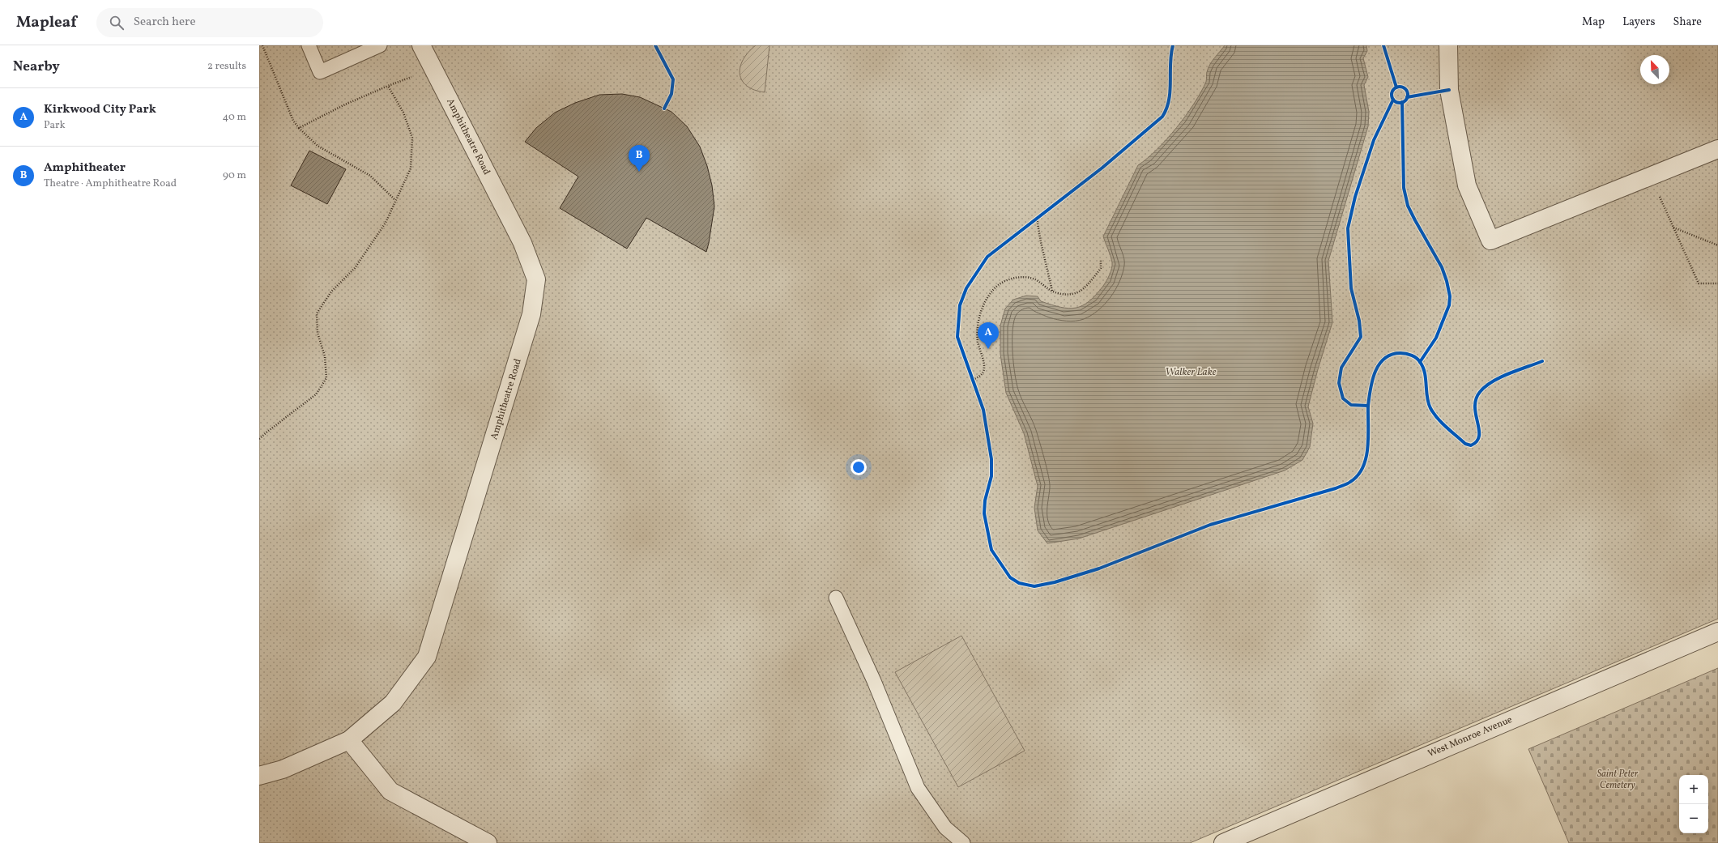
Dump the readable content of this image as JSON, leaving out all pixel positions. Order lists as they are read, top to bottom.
{
  "streets": {
    "street": ["Amphitheatre Road", "West Monroe Avenue"]
  },
  "water": ["Walker Lake"],
  "parks": ["Saint Peter Cemetery"],
  "north": "top left",
  "page": {
    "header": "Mapleaf",
    "search": "Search here",
    "nav": ["Map", "Layers", "Share"],
    "heading": ["Nearby", "2 results"],
    "list": [
      {
        "mark": "A",
        "name": "Kirkwood City Park",
        "note": "Park",
        "value": "40 m"
      },
      {
        "mark": "B",
        "name": "Amphitheater",
        "note": "Theatre · Amphitheatre Road",
        "value": "90 m"
      }
    ],
    "pins": ["B", "A"],
    "map_buttons": ["+", "−"]
  }
}
